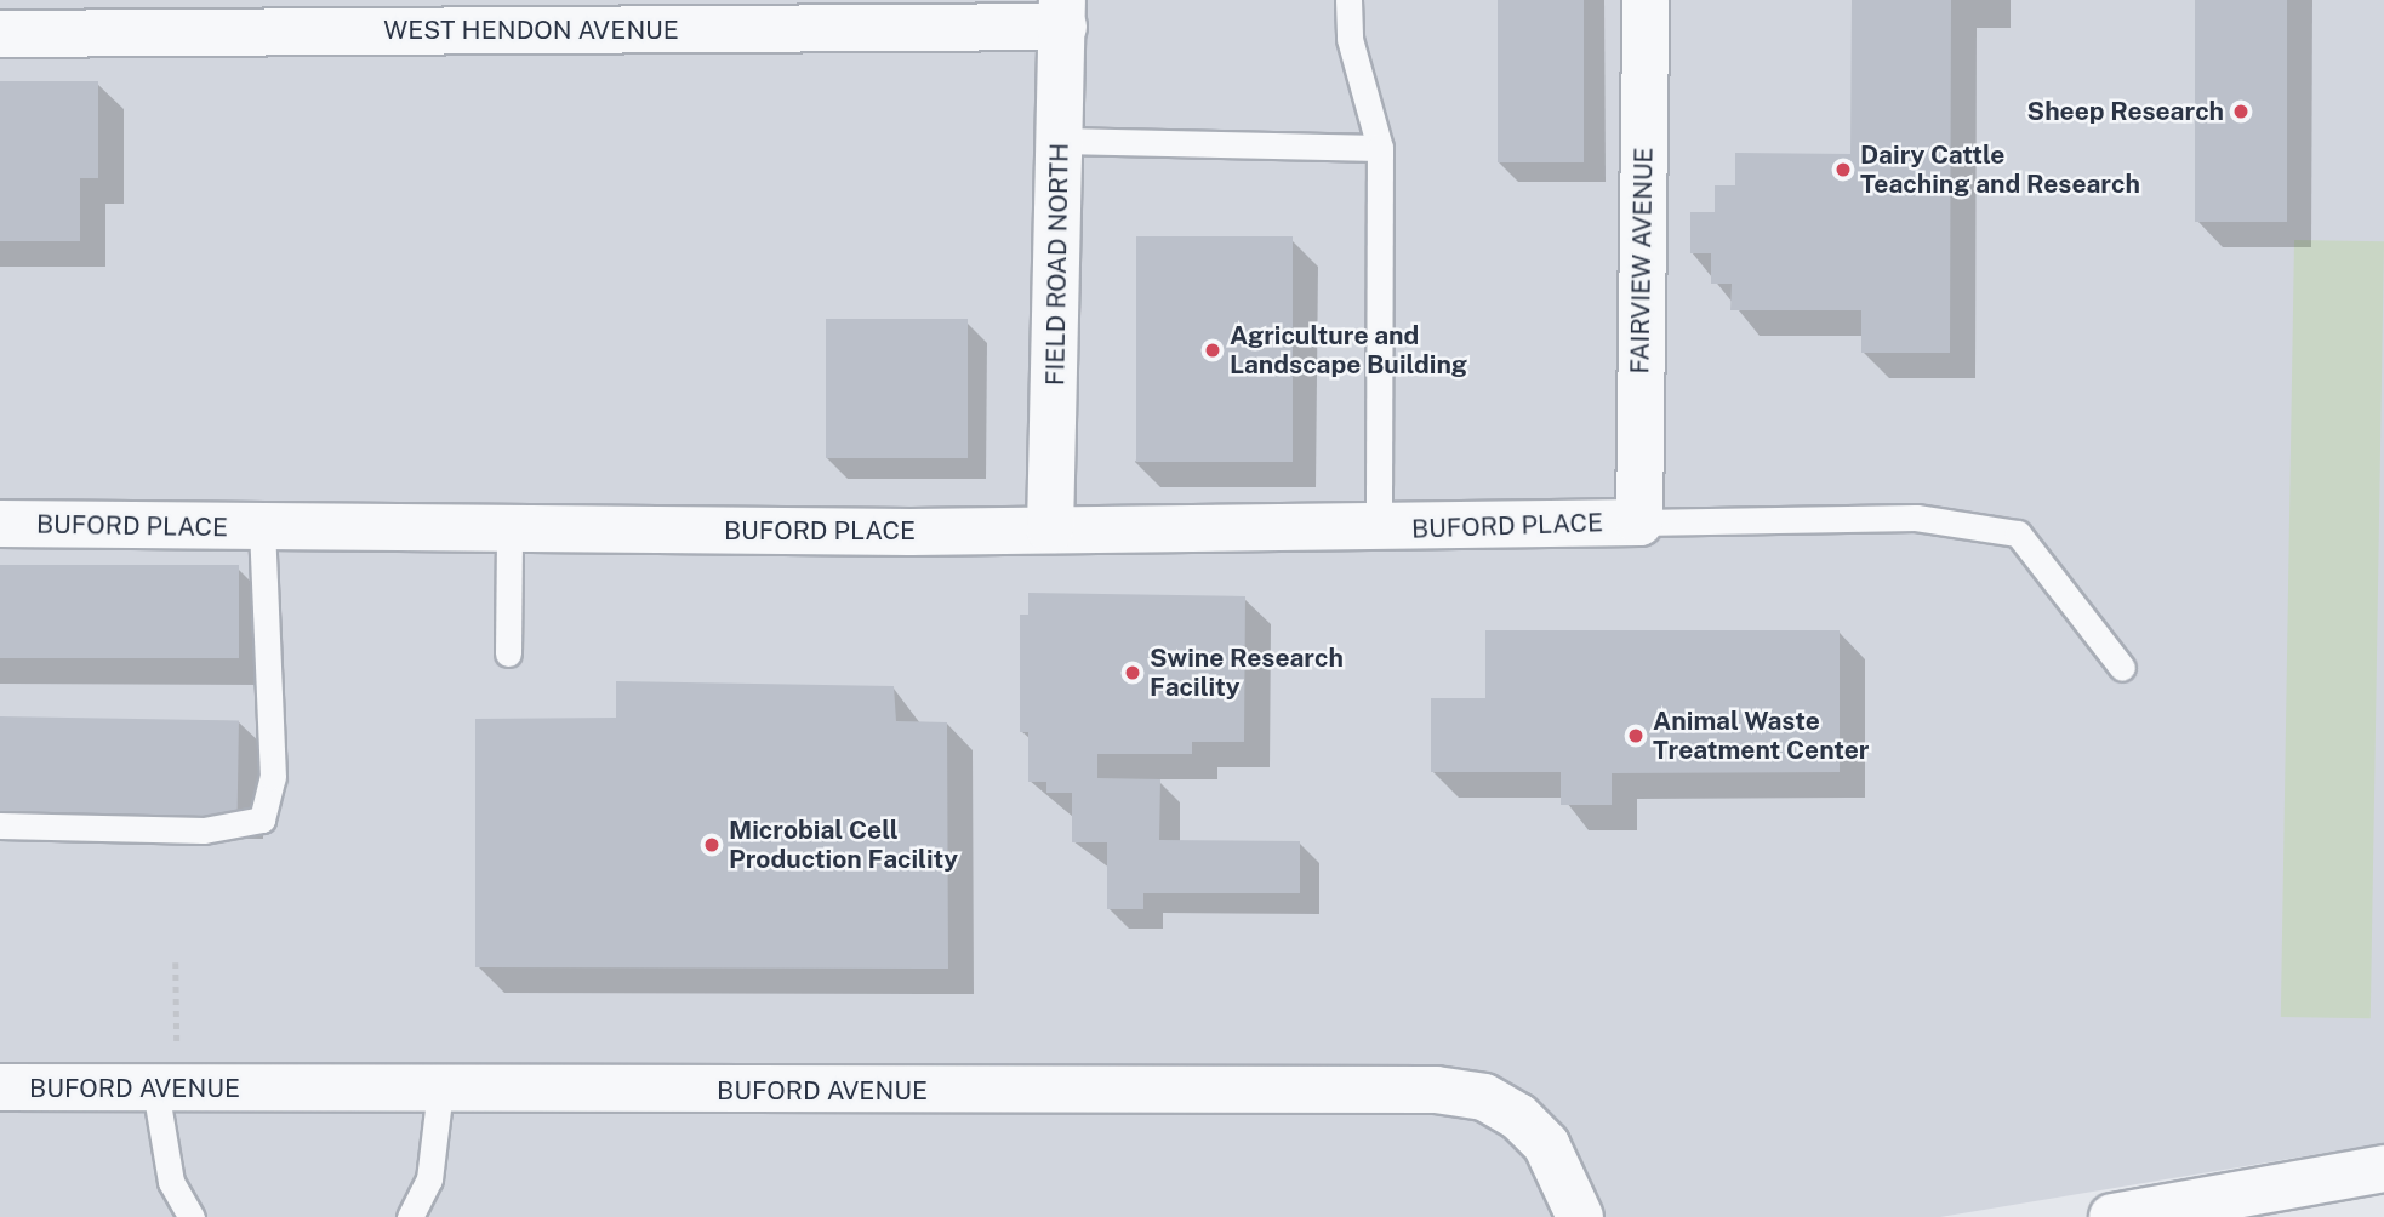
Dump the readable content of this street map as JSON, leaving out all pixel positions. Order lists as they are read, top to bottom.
{
  "streets": {
    "street": [
      "WEST HENDON AVENUE",
      "FAIRVIEW AVENUE",
      "FIELD ROAD NORTH",
      "BUFORD PLACE",
      "BUFORD AVENUE"
    ]
  },
  "crossings": [
    ["WEST HENDON AVENUE", "FIELD ROAD NORTH"],
    ["FAIRVIEW AVENUE", "BUFORD PLACE"],
    ["FIELD ROAD NORTH", "BUFORD PLACE"]
  ],
  "places": [
    "Sheep Research",
    "Dairy Cattle Teaching and Research",
    "Agriculture and Landscape Building",
    "Swine Research Facility",
    "Animal Waste Treatment Center",
    "Microbial Cell Production Facility"
  ]
}
